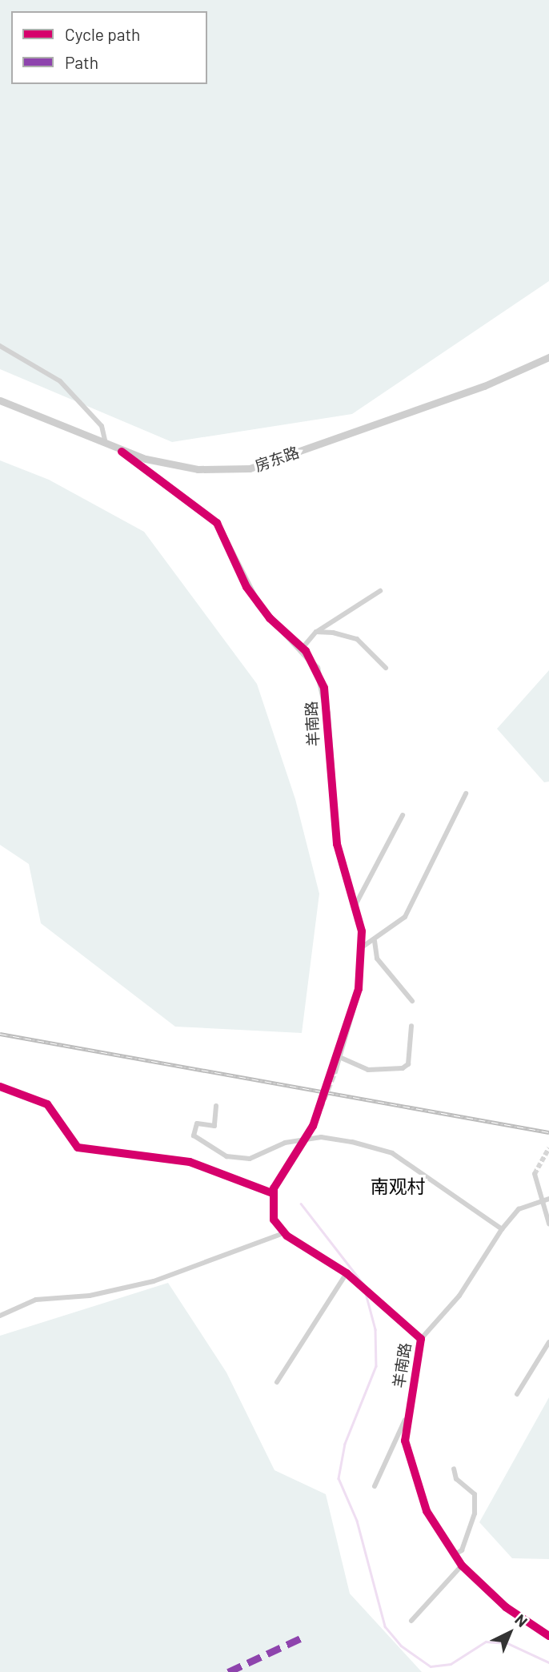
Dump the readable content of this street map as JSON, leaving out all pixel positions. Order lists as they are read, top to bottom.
{
  "streets": {
    "main road": ["房东路"],
    "street": ["羊南路"]
  },
  "crossings": [
    ["房东路", "羊南路"]
  ],
  "districts": ["南观村"],
  "legend": ["Cycle path", "Path"],
  "north": "top right"
}
